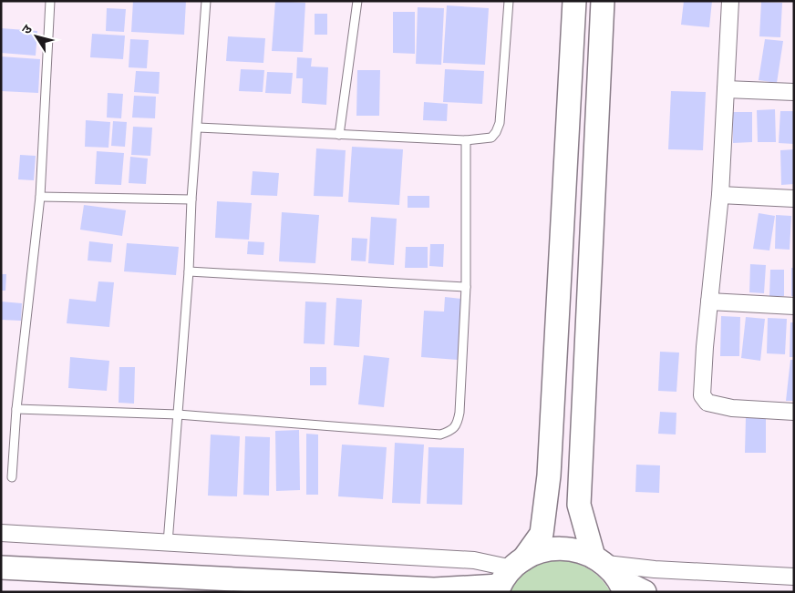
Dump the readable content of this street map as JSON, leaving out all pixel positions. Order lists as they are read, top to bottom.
{
  "north": "top left"
}
